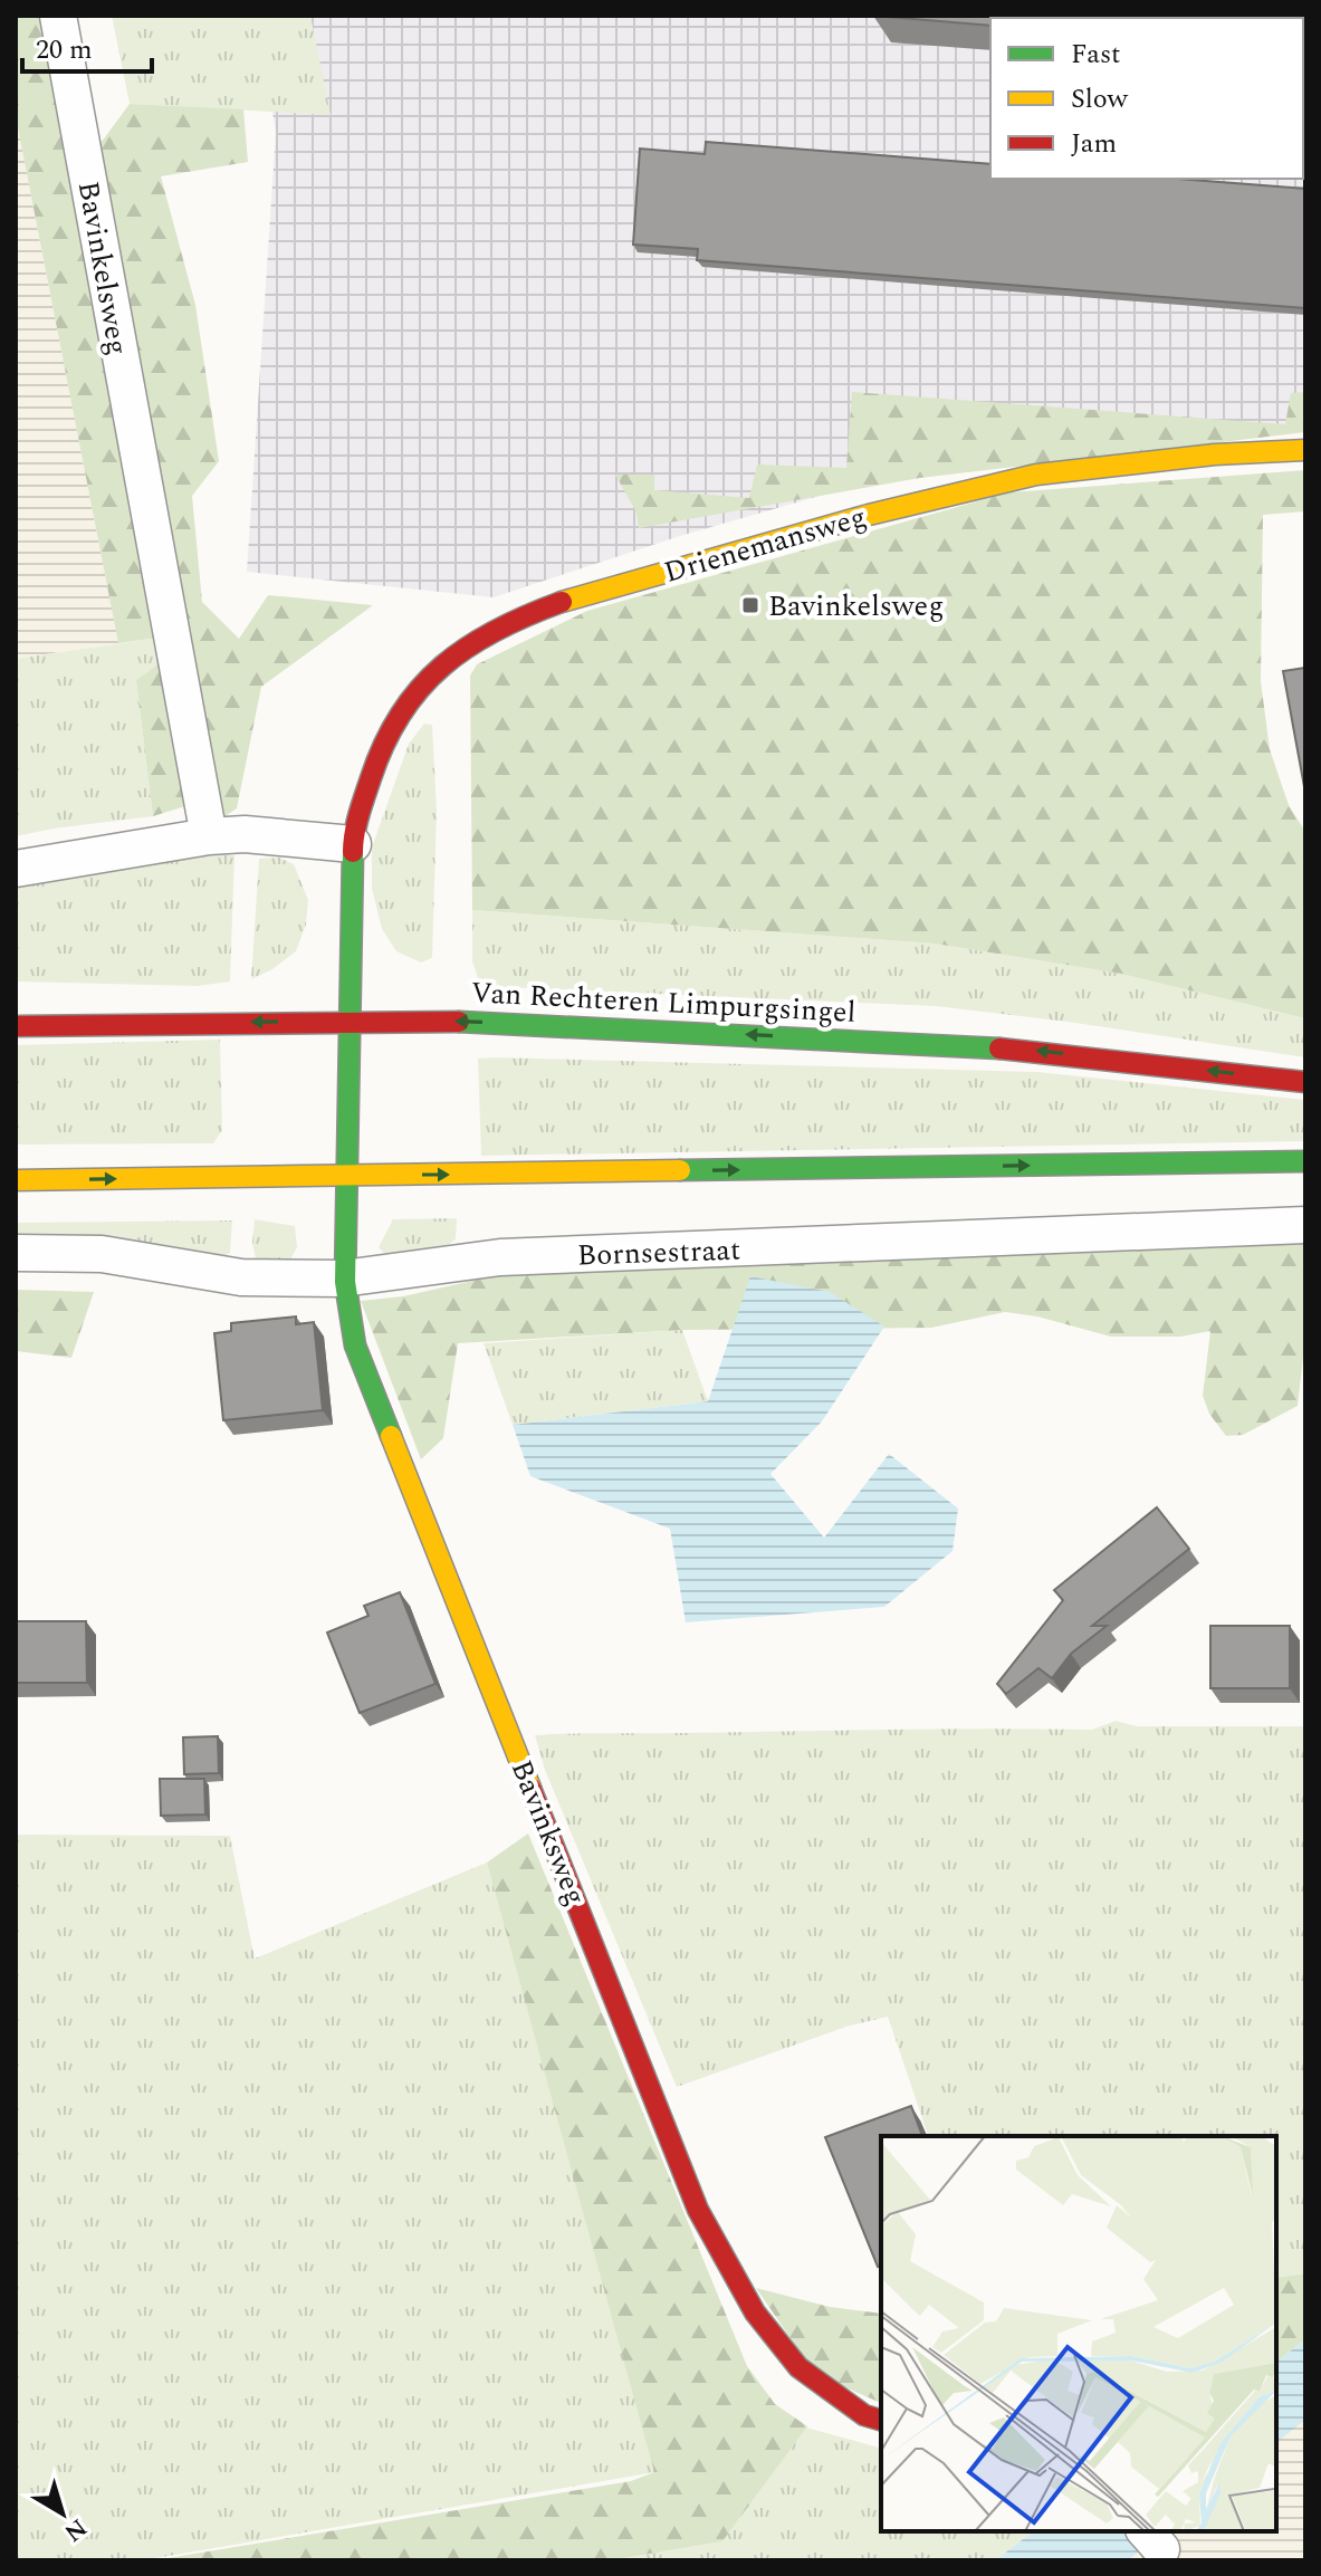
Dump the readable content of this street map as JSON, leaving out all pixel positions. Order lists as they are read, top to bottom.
{
  "streets": {
    "street": [
      "Bavinkelsweg",
      "Drienemansweg",
      "Van Rechteren Limpurgsingel",
      "Bornsestraat",
      "Bavinksweg"
    ]
  },
  "crossings": [
    ["Drienemansweg", "Van Rechteren Limpurgsingel"],
    ["Bornsestraat", "Bavinksweg"]
  ],
  "places": {
    "transit": ["Bavinkelsweg"]
  },
  "legend": ["Fast", "Slow", "Jam"],
  "scale_bar": "20 m",
  "north": "bottom right"
}
